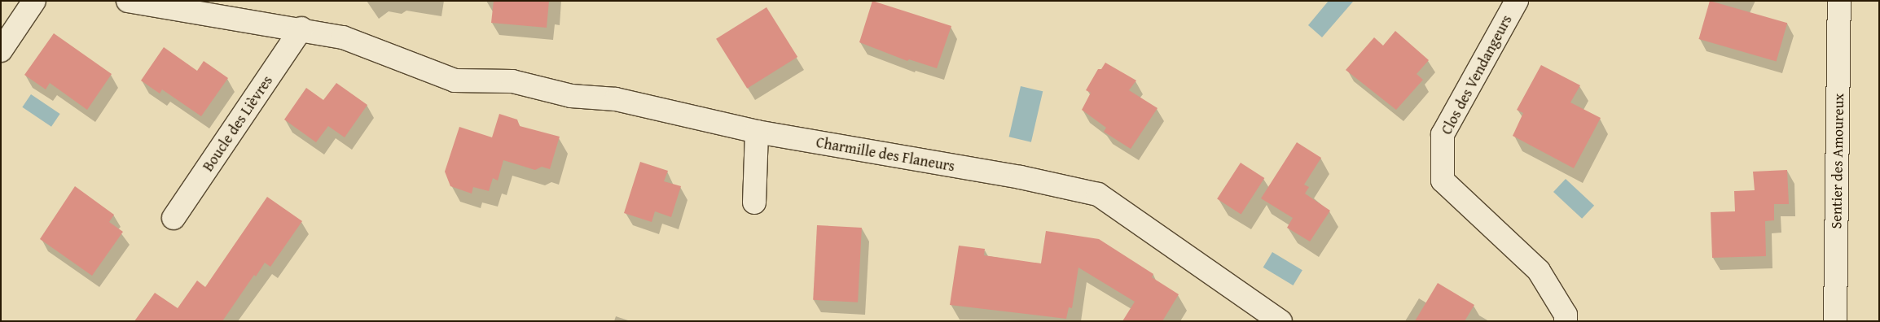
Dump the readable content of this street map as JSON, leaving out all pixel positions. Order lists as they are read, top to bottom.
{
  "streets": {
    "street": [
      "Clos des Vendangeurs",
      "Boucle des Lièvres",
      "Charmille des Flaneurs",
      "Sentier des Amoureux"
    ]
  },
  "crossings": [
    ["Boucle des Lièvres", "Charmille des Flaneurs"]
  ]
}
